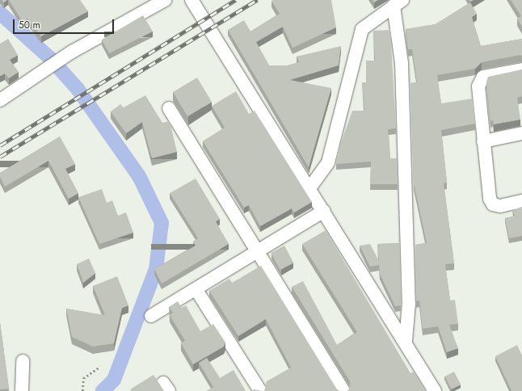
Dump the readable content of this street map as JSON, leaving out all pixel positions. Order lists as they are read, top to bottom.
{
  "scale_bar": "50 m"
}
